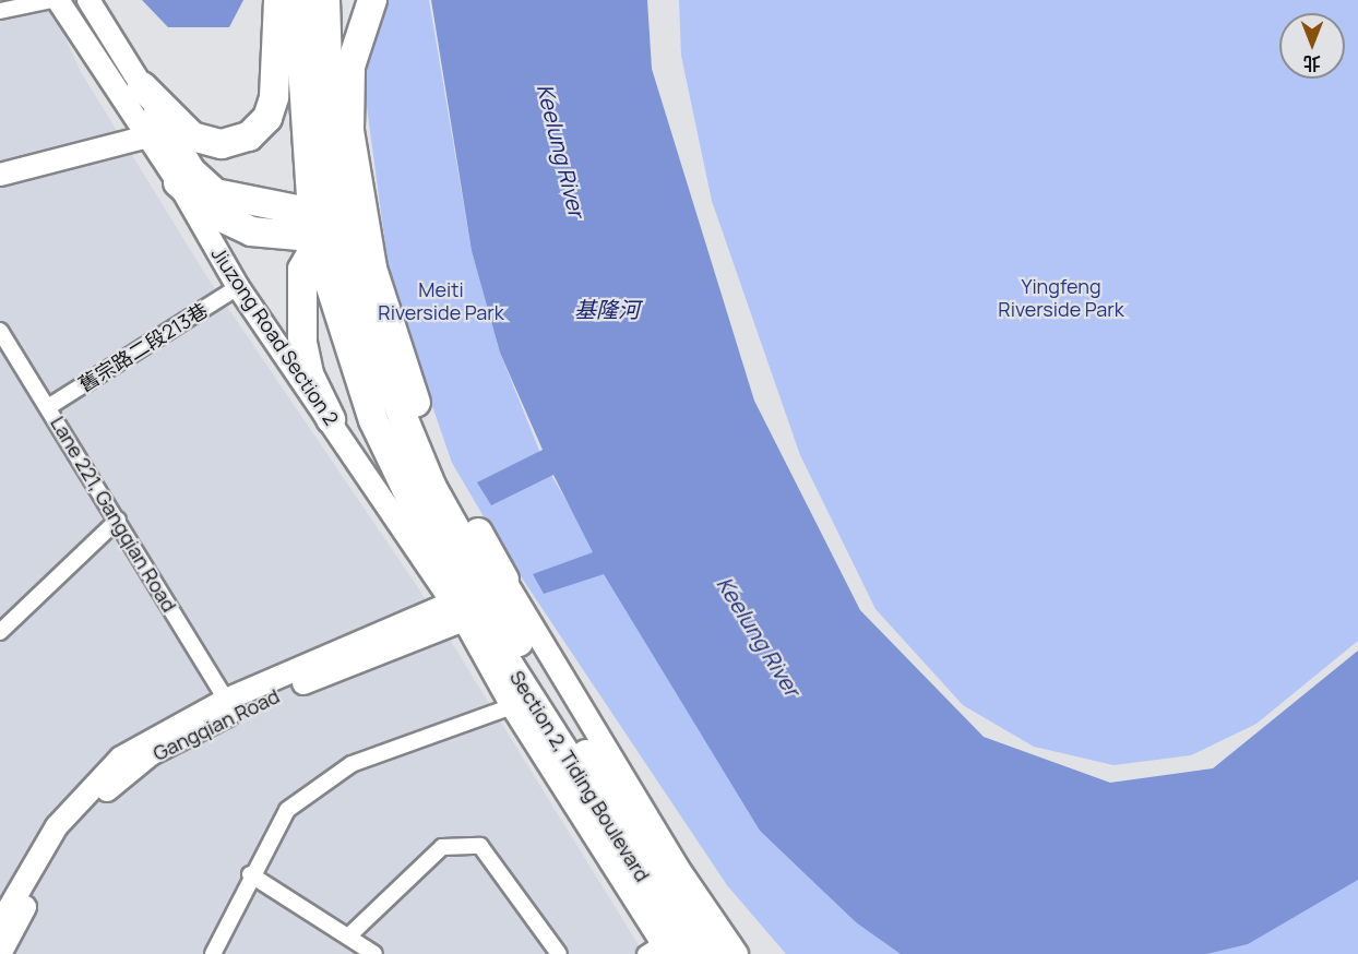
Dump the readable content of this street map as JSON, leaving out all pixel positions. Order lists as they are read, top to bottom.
{
  "streets": {
    "highway": ["Section 2, Tiding Boulevard"],
    "street": [
      "Jiuzong Road Section 2",
      "舊宗路二段213巷",
      "Lane 221, Gangqian Road",
      "Gangqian Road"
    ]
  },
  "crossings": [
    ["Jiuzong Road Section 2", "舊宗路二段213巷"],
    ["Jiuzong Road Section 2", "Gangqian Road"],
    ["Jiuzong Road Section 2", "Section 2, Tiding Boulevard"],
    ["舊宗路二段213巷", "Lane 221, Gangqian Road"],
    ["Lane 221, Gangqian Road", "Gangqian Road"],
    ["Gangqian Road", "Section 2, Tiding Boulevard"]
  ],
  "water": ["Keelung River", "基隆河"],
  "parks": ["Yingfeng Riverside Park", "Meiti Riverside Park"],
  "north": "bottom"
}
